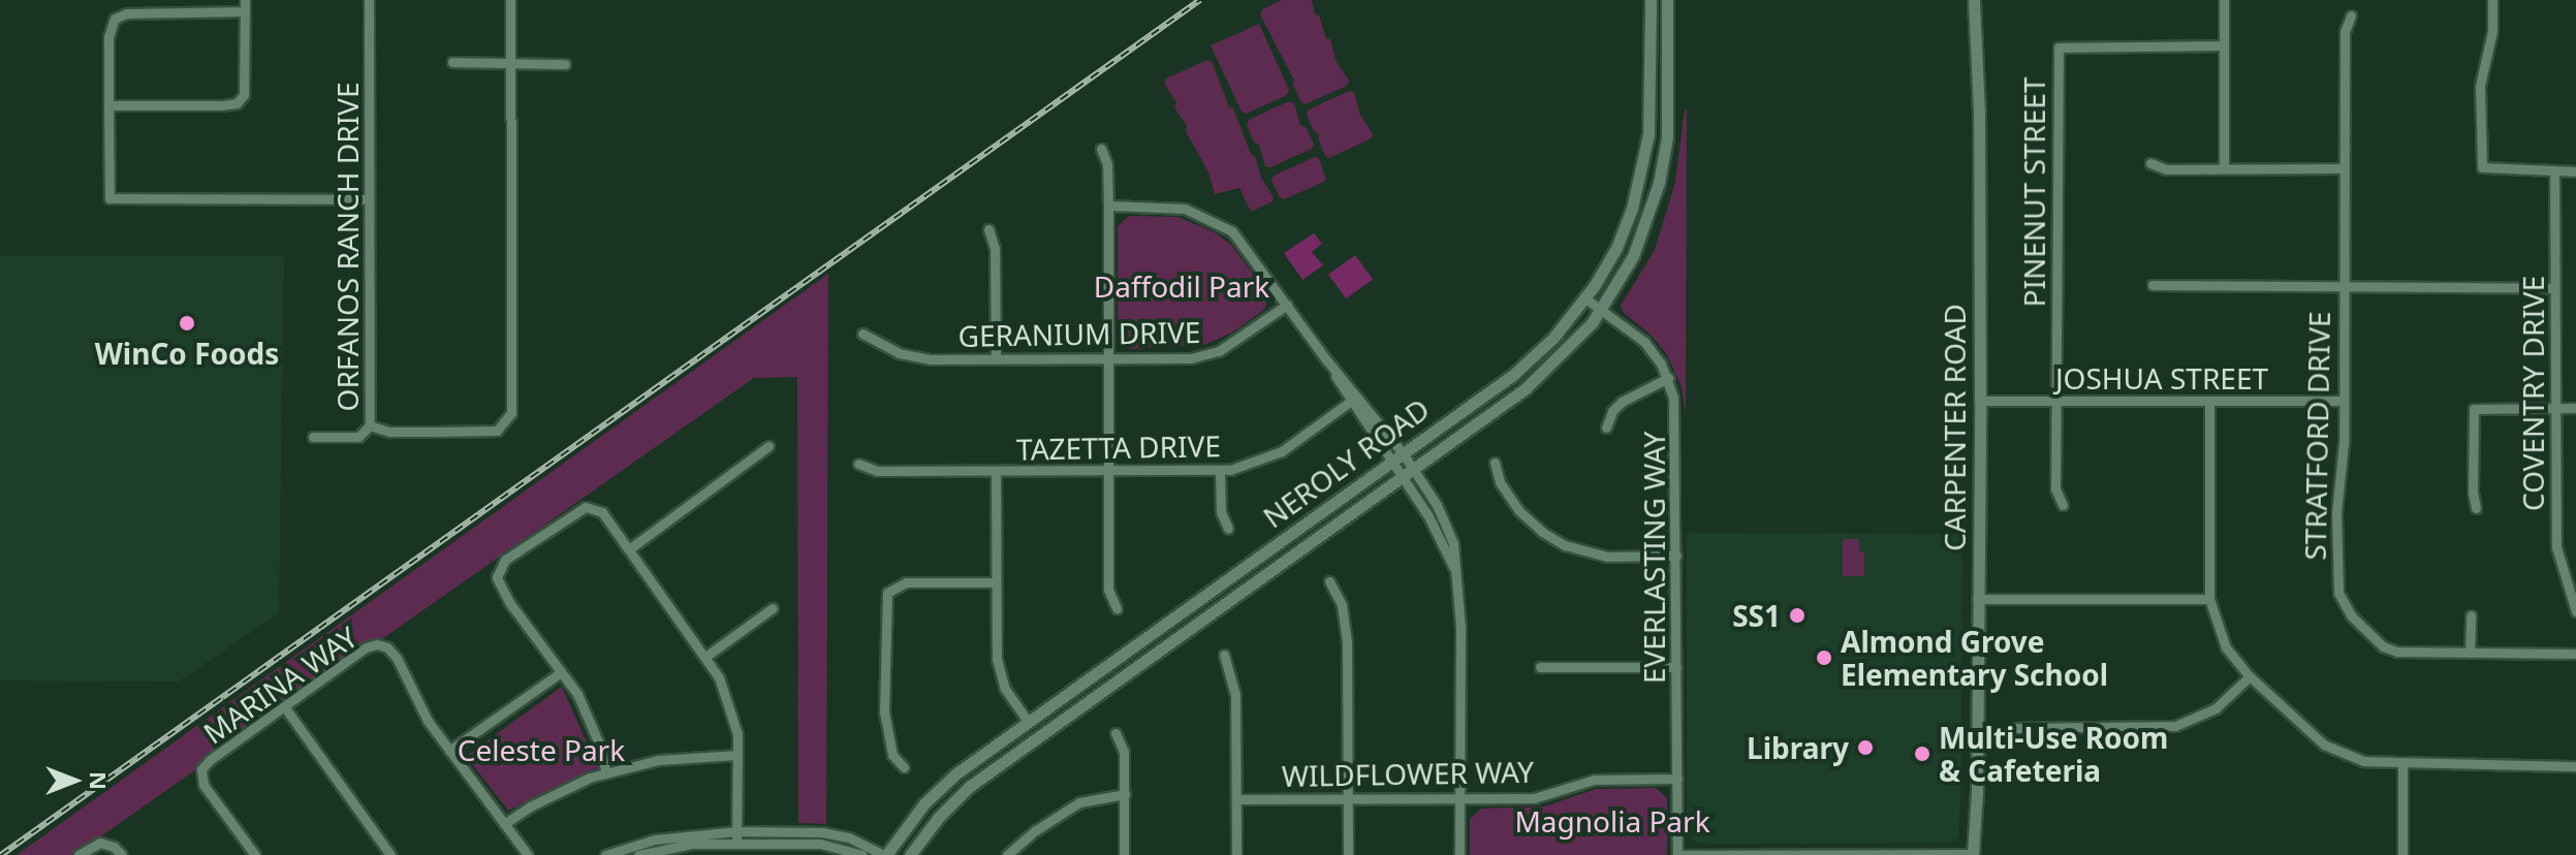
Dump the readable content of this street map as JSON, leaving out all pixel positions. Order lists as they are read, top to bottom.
{
  "streets": {
    "street": [
      "PINENUT STREET",
      "ORFANOS RANCH DRIVE",
      "GERANIUM DRIVE",
      "JOSHUA STREET",
      "COVENTRY DRIVE",
      "CARPENTER ROAD",
      "STRATFORD DRIVE",
      "TAZETTA DRIVE",
      "NEROLY ROAD",
      "EVERLASTING WAY",
      "MARINA WAY",
      "WILDFLOWER WAY"
    ]
  },
  "crossings": [
    ["PINENUT STREET", "JOSHUA STREET"],
    ["JOSHUA STREET", "CARPENTER ROAD"],
    ["JOSHUA STREET", "STRATFORD DRIVE"],
    ["NEROLY ROAD", "EVERLASTING WAY"],
    ["EVERLASTING WAY", "WILDFLOWER WAY"]
  ],
  "parks": ["Daffodil Park", "Celeste Park", "Magnolia Park"],
  "places": [
    "WinCo Foods",
    "SS1",
    "Almond Grove Elementary School",
    "Library",
    "Multi-Use Room & Cafeteria"
  ],
  "north": "right"
}
